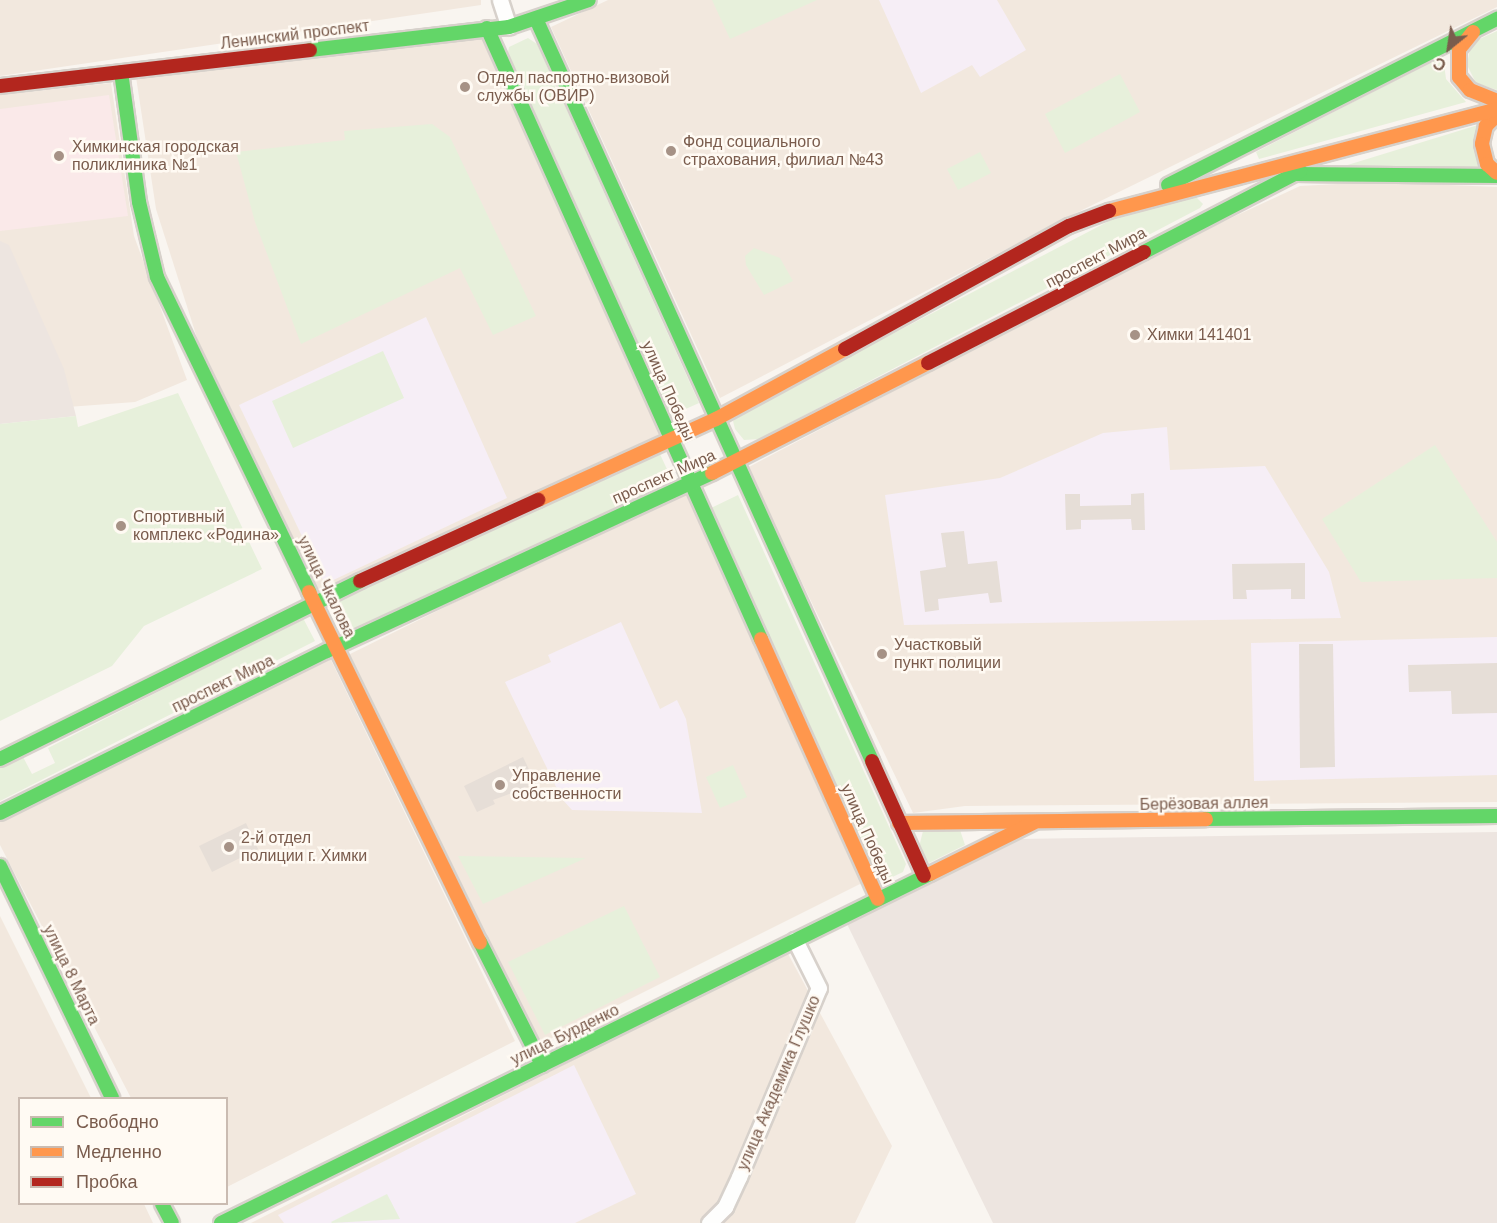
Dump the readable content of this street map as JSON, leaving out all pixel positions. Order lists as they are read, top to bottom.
{
  "streets": {
    "street": [
      "Ленинский проспект",
      "проспект Мира",
      "улица Победы",
      "улица Чкалова",
      "Берёзовая аллея",
      "улица 8 Марта",
      "улица Бурденко",
      "улица Академика Глушко"
    ]
  },
  "crossings": [
    ["Ленинский проспект", "улица Победы"],
    ["Ленинский проспект", "улица Чкалова"],
    ["проспект Мира", "улица Победы"],
    ["проспект Мира", "улица Чкалова"],
    ["улица Победы", "Берёзовая аллея"],
    ["улица Победы", "улица Бурденко"],
    ["улица Чкалова", "улица Бурденко"],
    ["Берёзовая аллея", "улица Бурденко"],
    ["улица Бурденко", "улица Академика Глушко"]
  ],
  "places": [
    "Отдел паспортно-визовой службы (ОВИР)",
    "Фонд социального страхования, филиал №43",
    "Химкинская городская поликлиника №1",
    "Химки 141401",
    "Спортивный комплекс «Родина»",
    "Участковый пункт полиции",
    "Управление собственности",
    "2-й отдел полиции г. Химки"
  ],
  "legend": ["Свободно", "Медленно", "Пробка"],
  "north": "bottom left"
}
